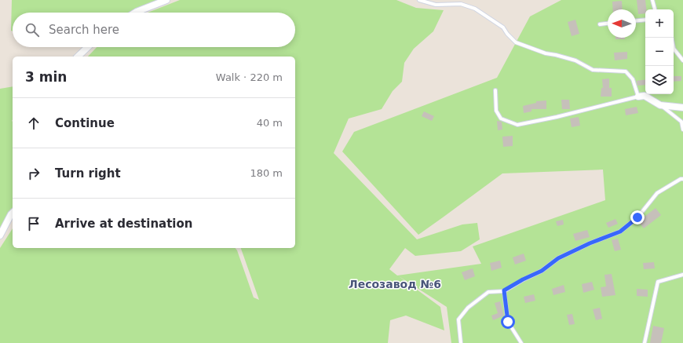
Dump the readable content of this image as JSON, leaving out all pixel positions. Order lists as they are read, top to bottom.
{
  "districts": ["Лесозавод №6"],
  "north": "left",
  "page": {
    "map_buttons": ["+", "−"],
    "search": "Search here",
    "heading": ["3 min", "Walk · 220 m"],
    "list": [
      ["Continue", "40 m"],
      ["Turn right", "180 m"],
      "Arrive at destination"
    ]
  }
}
